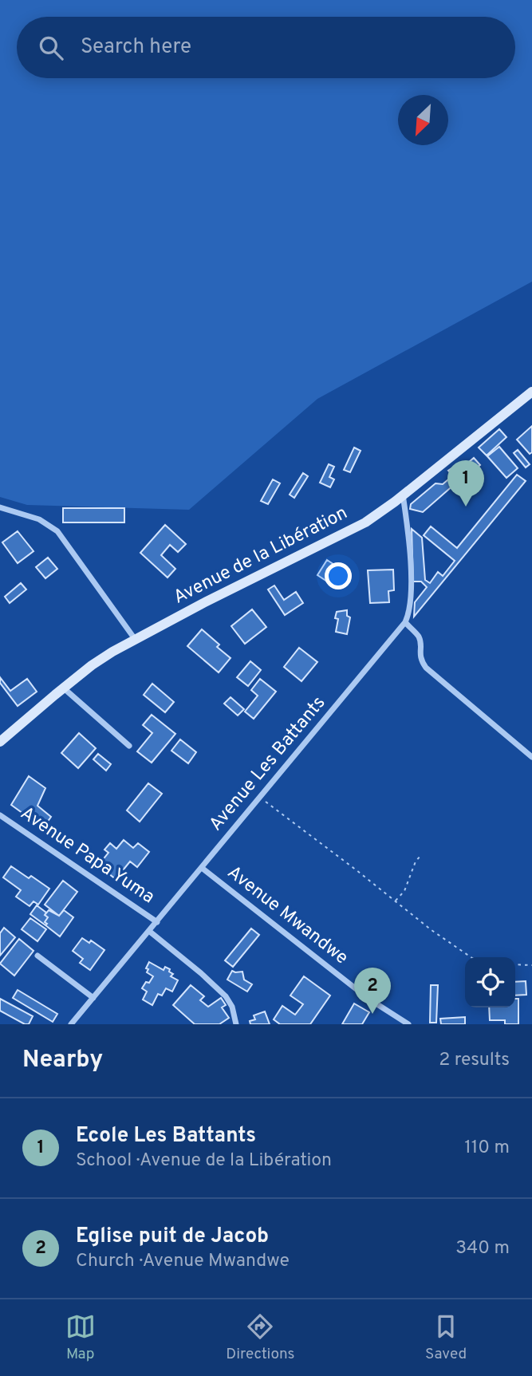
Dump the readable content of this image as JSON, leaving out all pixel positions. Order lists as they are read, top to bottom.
{
  "streets": {
    "street": [
      "Avenue de la Libération",
      "Avenue Les Battants",
      "Avenue Papa Yuma",
      "Avenue Mwandwe"
    ]
  },
  "crossings": [
    ["Avenue de la Libération", "Avenue Les Battants"],
    ["Avenue Les Battants", "Avenue Papa Yuma"],
    ["Avenue Les Battants", "Avenue Mwandwe"]
  ],
  "north": "bottom left",
  "page": {
    "search": "Search here",
    "pins": ["1", "2"],
    "heading": ["Nearby", "2 results"],
    "list": [
      {
        "mark": "1",
        "name": "Ecole Les Battants",
        "note": "School · Avenue de la Libération",
        "value": "110 m"
      },
      {
        "mark": "2",
        "name": "Eglise puit de Jacob",
        "note": "Church · Avenue Mwandwe",
        "value": "340 m"
      }
    ],
    "nav": ["Map", "Directions", "Saved"]
  }
}
